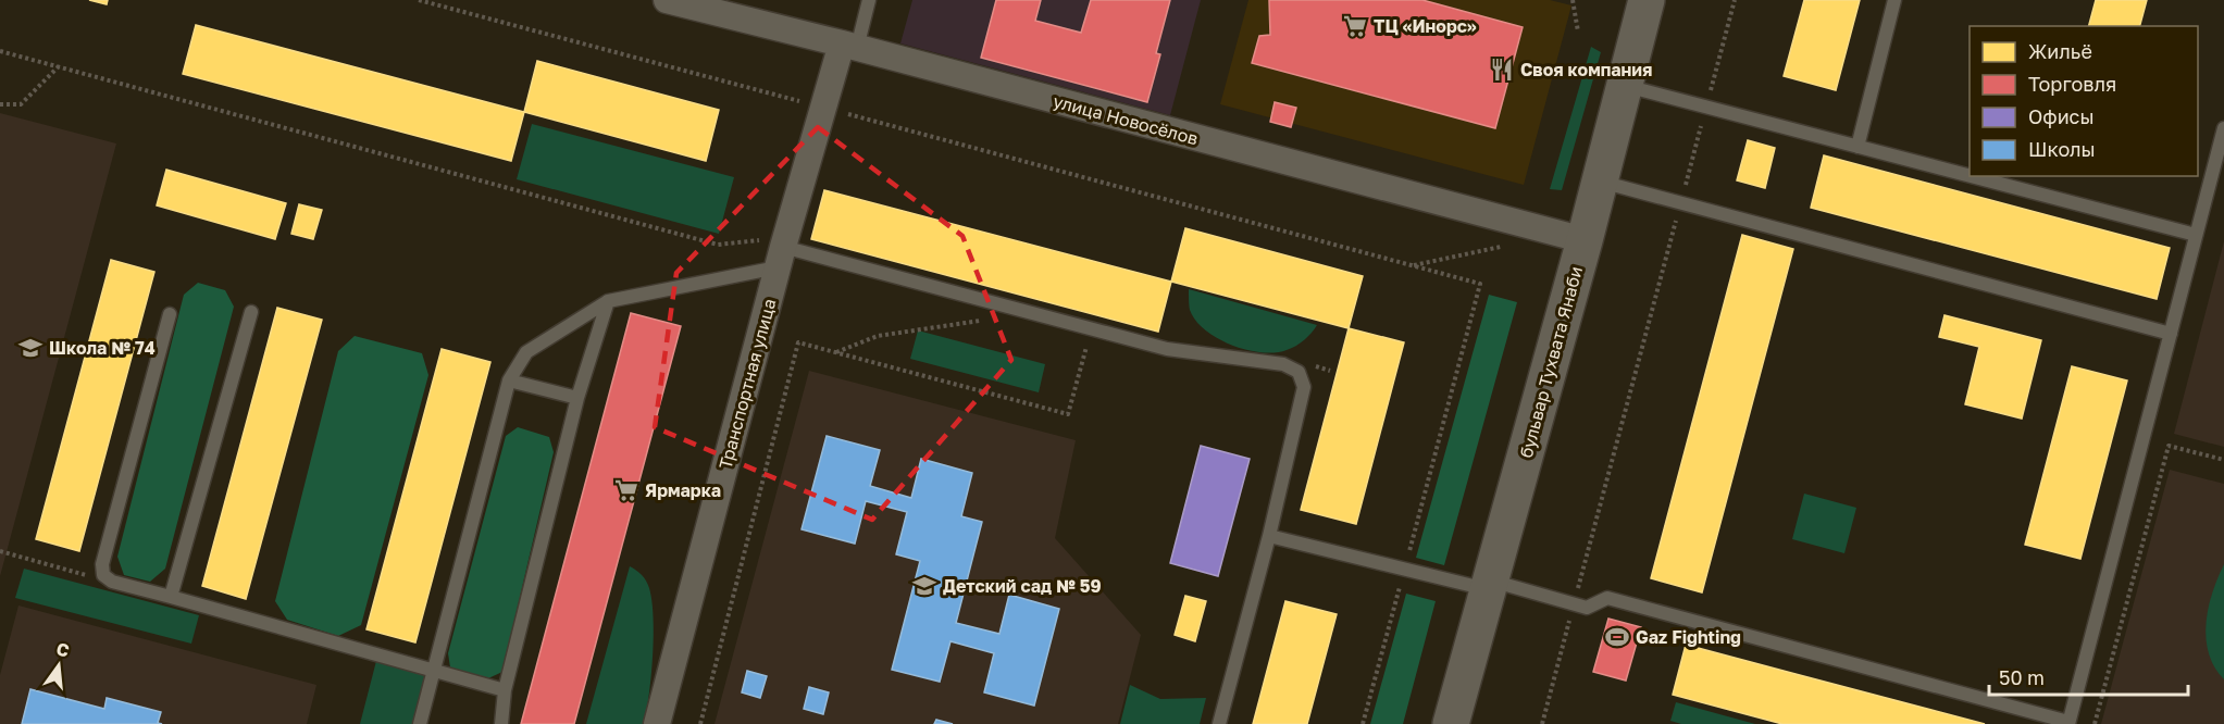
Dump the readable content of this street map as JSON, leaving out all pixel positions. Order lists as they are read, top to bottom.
{
  "streets": {
    "main road": ["бульвар Тухвата Янаби"],
    "street": ["улица Новосёлов", "Транспортная улица"]
  },
  "crossings": [
    ["улица Новосёлов", "бульвар Тухвата Янаби"],
    ["улица Новосёлов", "Транспортная улица"]
  ],
  "places": {
    "supermarket": ["ТЦ «Инорс»", "Ярмарка"],
    "restaurant": ["Своя компания"],
    "school or university": ["Школа № 74", "Детский сад № 59"],
    "sports": ["Gaz Fighting"]
  },
  "legend": [
    "Жильё",
    "Торговля",
    "Офисы",
    "Школы"
  ],
  "scale_bar": "50 m",
  "north": "top"
}
